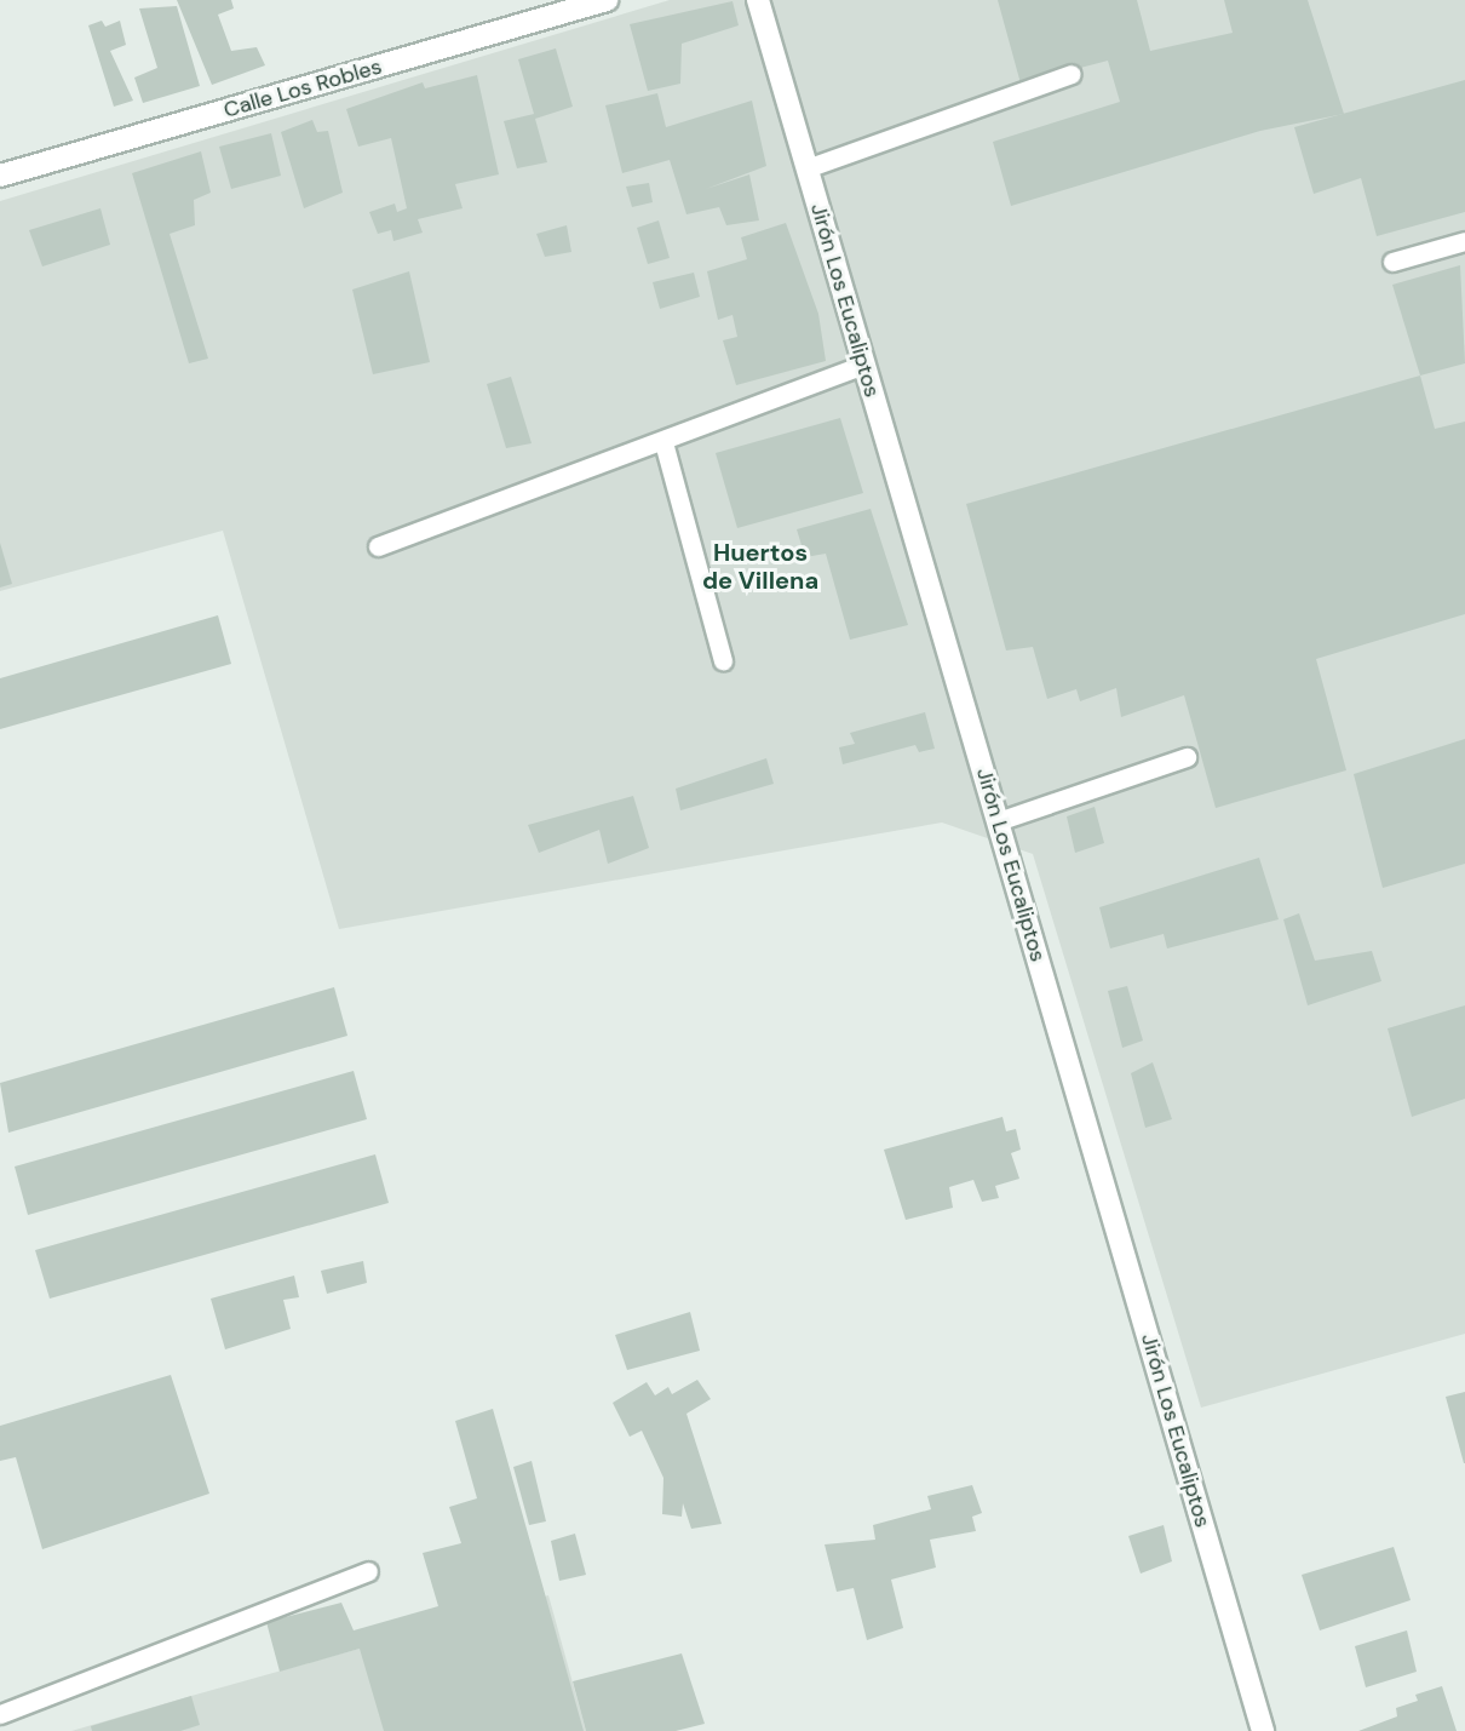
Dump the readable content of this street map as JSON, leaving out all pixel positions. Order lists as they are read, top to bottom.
{
  "streets": {
    "street": ["Calle Los Robles", "Jirón Los Eucaliptos"]
  },
  "districts": ["Huertos de Villena"]
}
